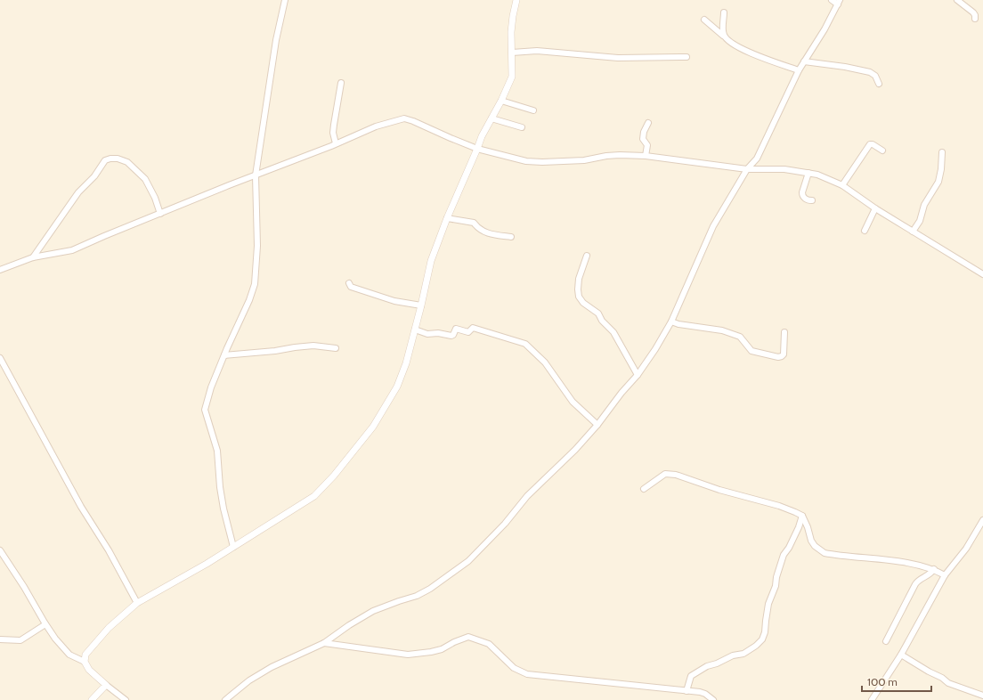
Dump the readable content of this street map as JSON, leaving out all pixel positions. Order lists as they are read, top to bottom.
{
  "scale_bar": "100 m"
}
